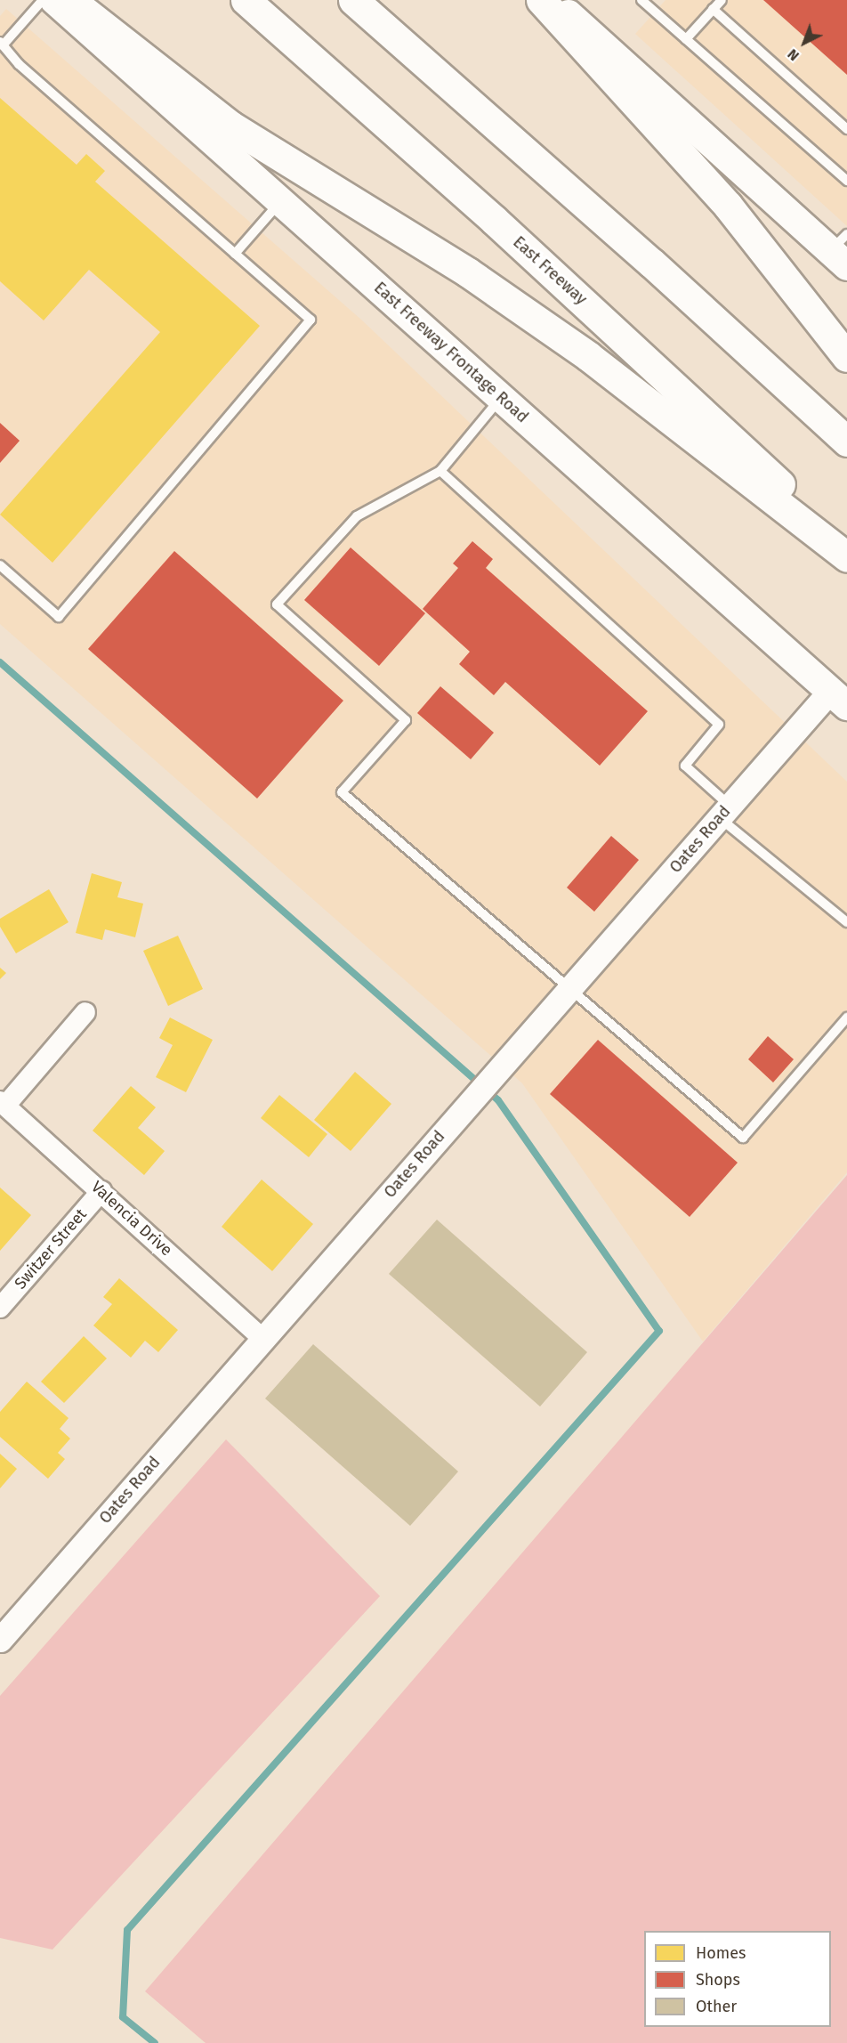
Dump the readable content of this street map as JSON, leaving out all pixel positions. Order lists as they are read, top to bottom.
{
  "streets": {
    "highway": ["East Freeway"],
    "main road": ["East Freeway Frontage Road"],
    "street": ["Oates Road", "Valencia Drive", "Switzer Street"]
  },
  "crossings": [
    ["East Freeway Frontage Road", "Oates Road"],
    ["Oates Road", "Valencia Drive"],
    ["Valencia Drive", "Switzer Street"]
  ],
  "legend": ["Homes", "Shops", "Other"],
  "north": "bottom left"
}
